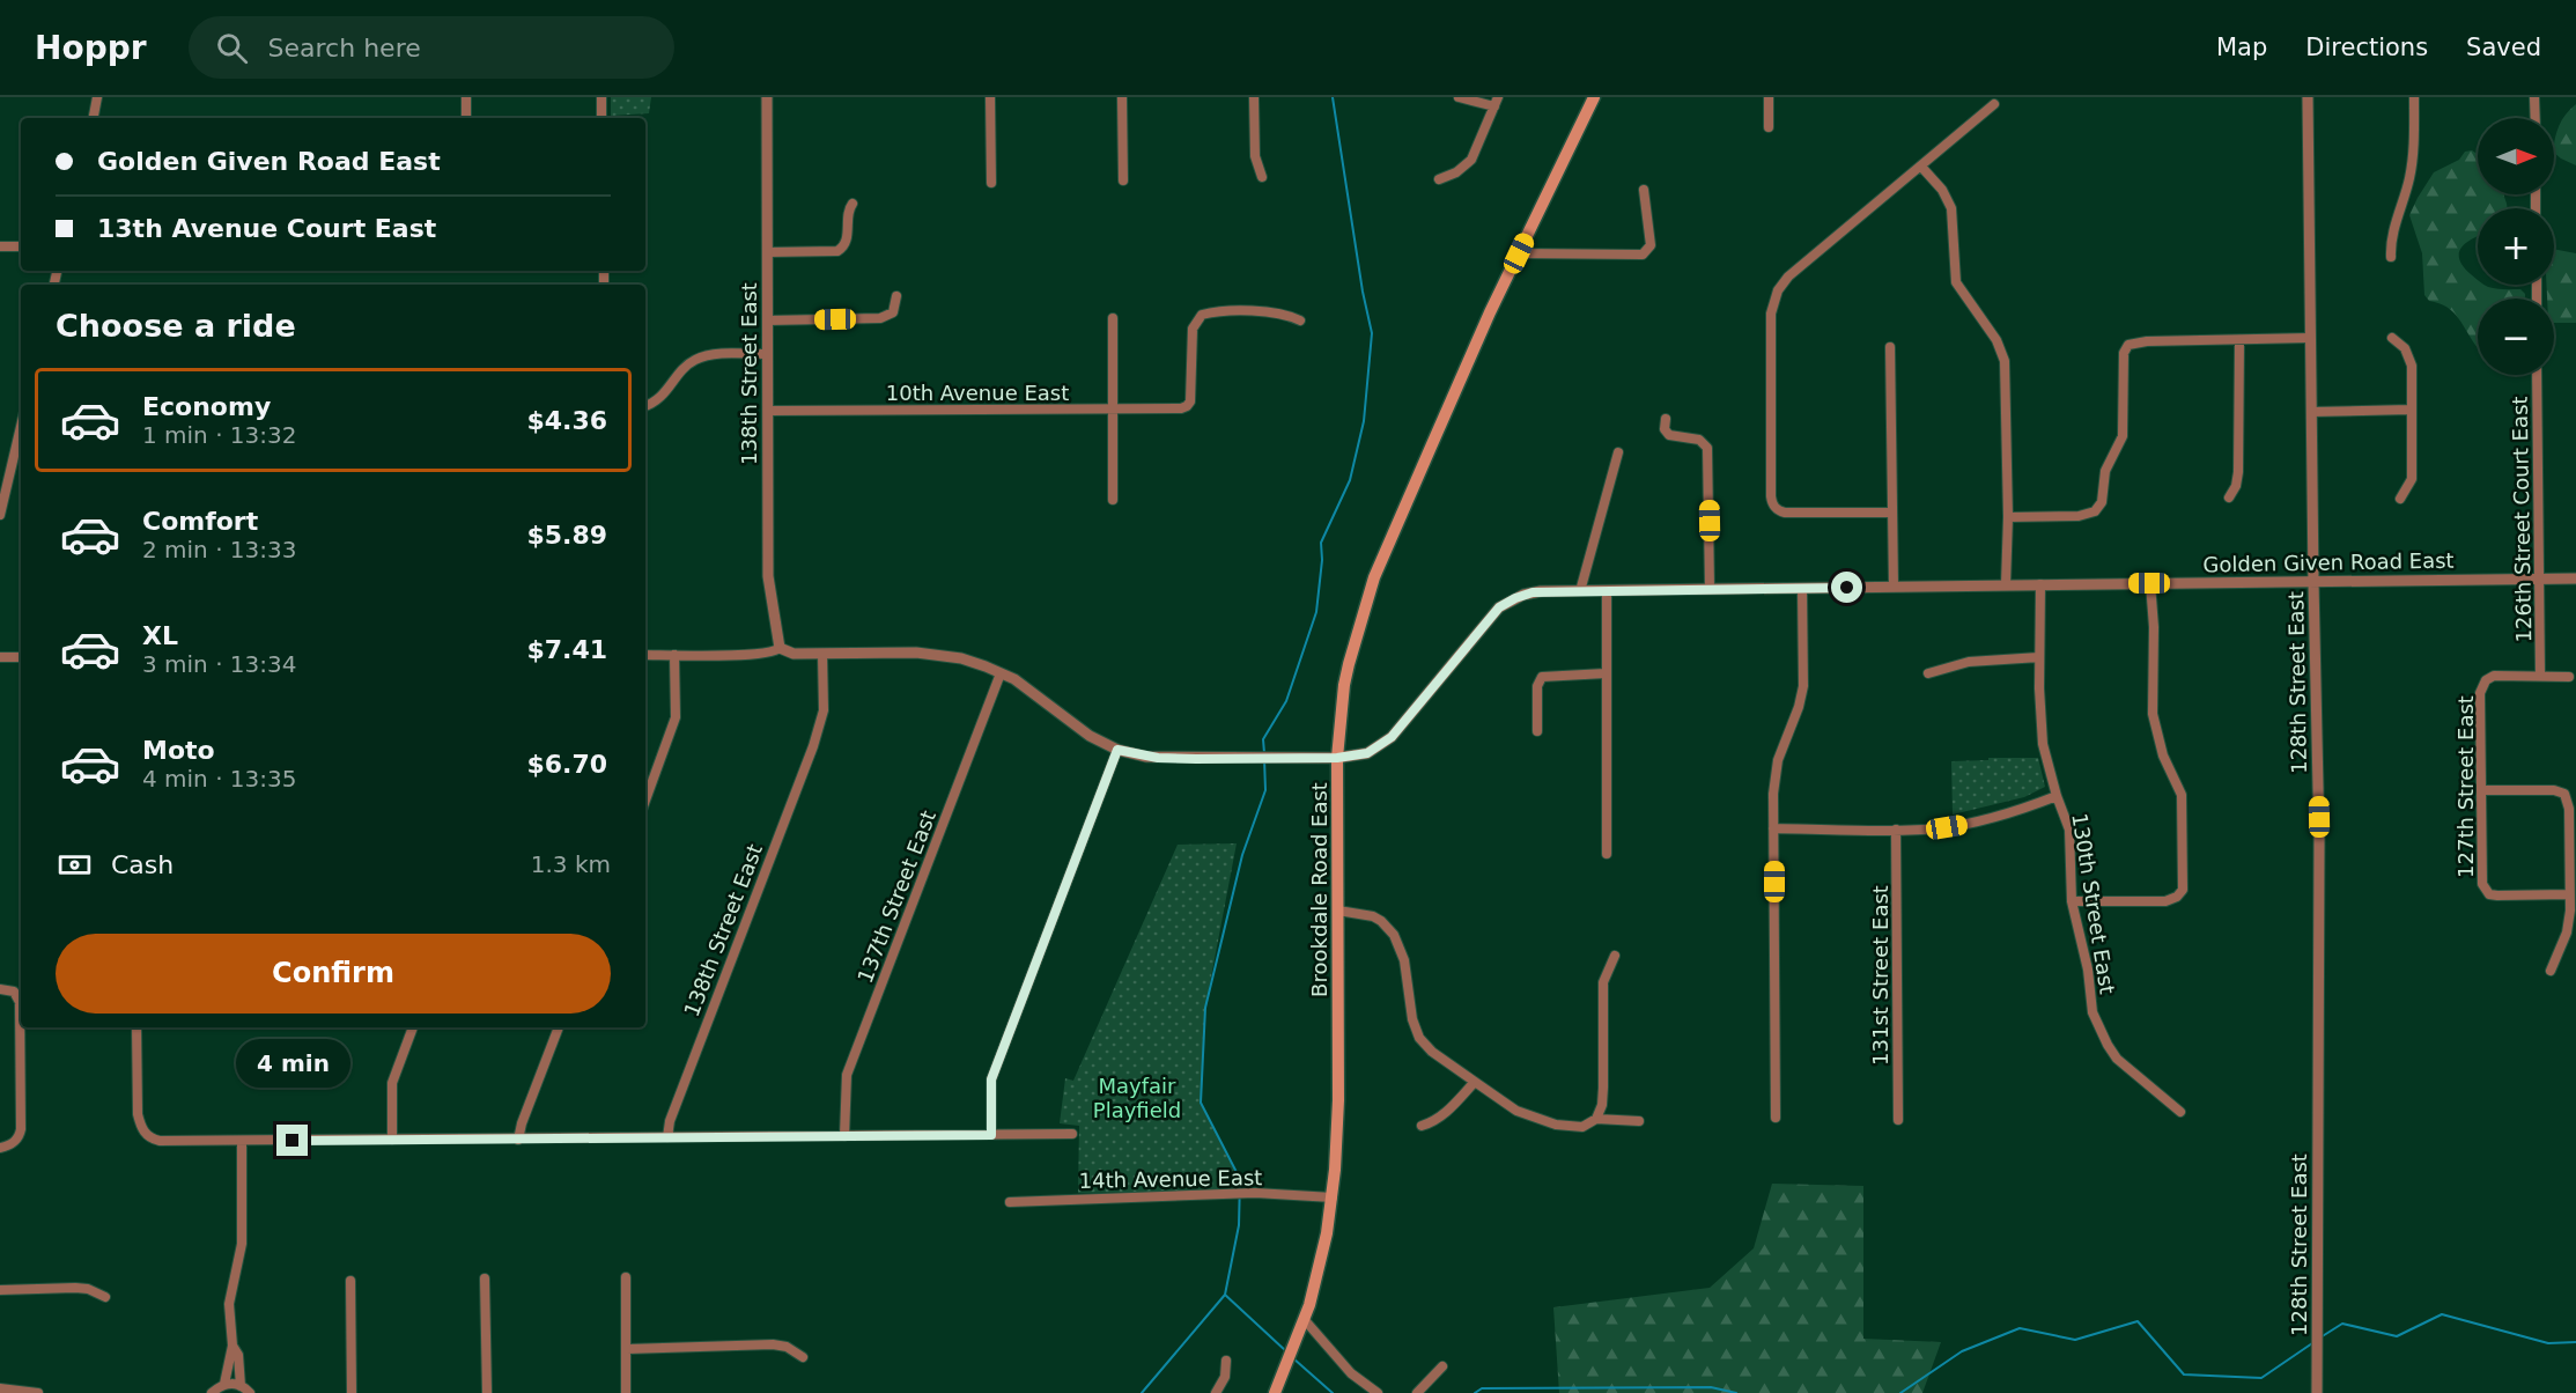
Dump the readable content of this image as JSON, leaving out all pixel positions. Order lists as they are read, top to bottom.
{
  "streets": {
    "main road": ["Brookdale Road East"],
    "street": [
      "138th Street East",
      "10th Avenue East",
      "126th Street Court East",
      "Golden Given Road East",
      "128th Street East",
      "127th Street East",
      "137th Street East",
      "130th Street East",
      "131st Street East",
      "14th Avenue East"
    ]
  },
  "crossings": [
    ["138th Street East", "10th Avenue East"],
    ["138th Street East", "Golden Given Road East"],
    ["126th Street Court East", "Golden Given Road East"],
    ["126th Street Court East", "127th Street East"],
    ["Golden Given Road East", "128th Street East"],
    ["Golden Given Road East", "Brookdale Road East"],
    ["Golden Given Road East", "137th Street East"],
    ["Golden Given Road East", "130th Street East"],
    ["Brookdale Road East", "14th Avenue East"]
  ],
  "parks": ["Mayfair Playfield"],
  "north": "right",
  "page": {
    "header": "Hoppr",
    "search": "Search here",
    "nav": ["Map", "Directions", "Saved"],
    "map_buttons": ["+", "−"],
    "banner": ["Golden Given Road East", "13th Avenue Court East"],
    "heading": "Choose a ride",
    "list": [
      {
        "name": "Economy",
        "note": "1 min · 13:32",
        "value": "$4.36"
      },
      {
        "name": "Comfort",
        "note": "2 min · 13:33",
        "value": "$5.89"
      },
      {
        "name": "XL",
        "note": "3 min · 13:34",
        "value": "$7.41"
      },
      {
        "name": "Moto",
        "note": "4 min · 13:35",
        "value": "$6.70"
      }
    ],
    "pay": ["Cash", "1.3 km"],
    "buttons": "Confirm",
    "bubble": "4 min"
  }
}
